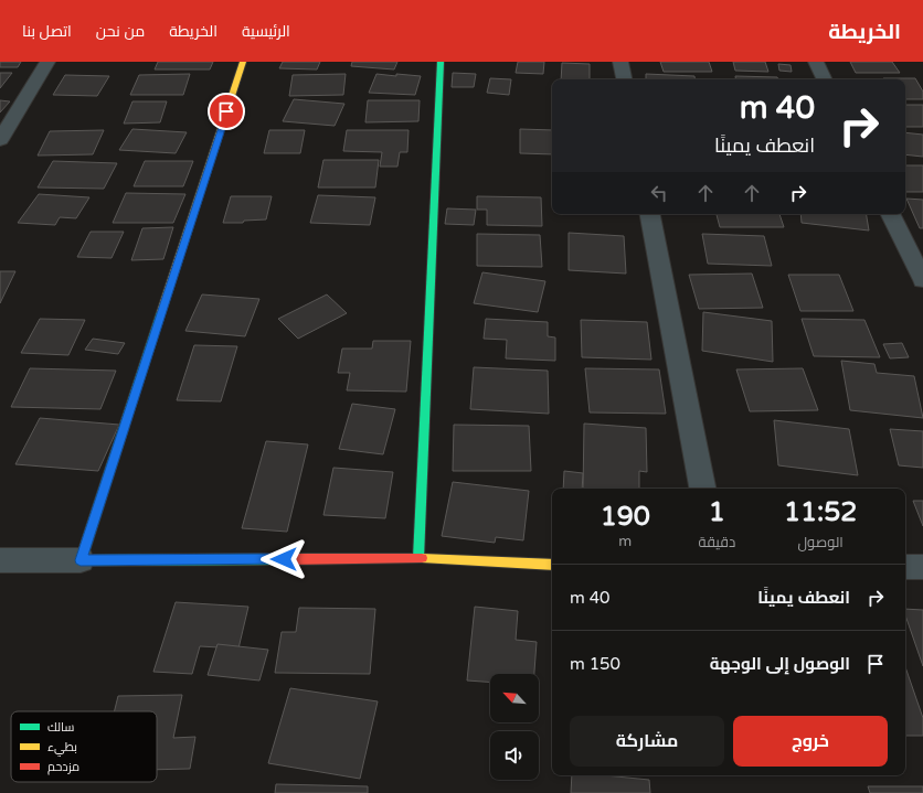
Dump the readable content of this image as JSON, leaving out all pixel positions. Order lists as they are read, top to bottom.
{
  "legend": ["سالك", "بطيء", "مزدحم"],
  "north": "top left",
  "page": {
    "header": "الخريطة",
    "nav": [
      "الرئيسية",
      "الخريطة",
      "من نحن",
      "اتصل بنا"
    ],
    "turn": ["40 m", "انعطف يمينًا"],
    "eta": [
      "11:52",
      "الوصول",
      "1",
      "دقيقة",
      "190",
      "m"
    ],
    "list": [
      {
        "name": "انعطف يمينًا",
        "value": "40 m"
      },
      {
        "name": "الوصول إلى الوجهة",
        "value": "150 m"
      }
    ],
    "buttons": ["خروج", "مشاركة"]
  }
}
